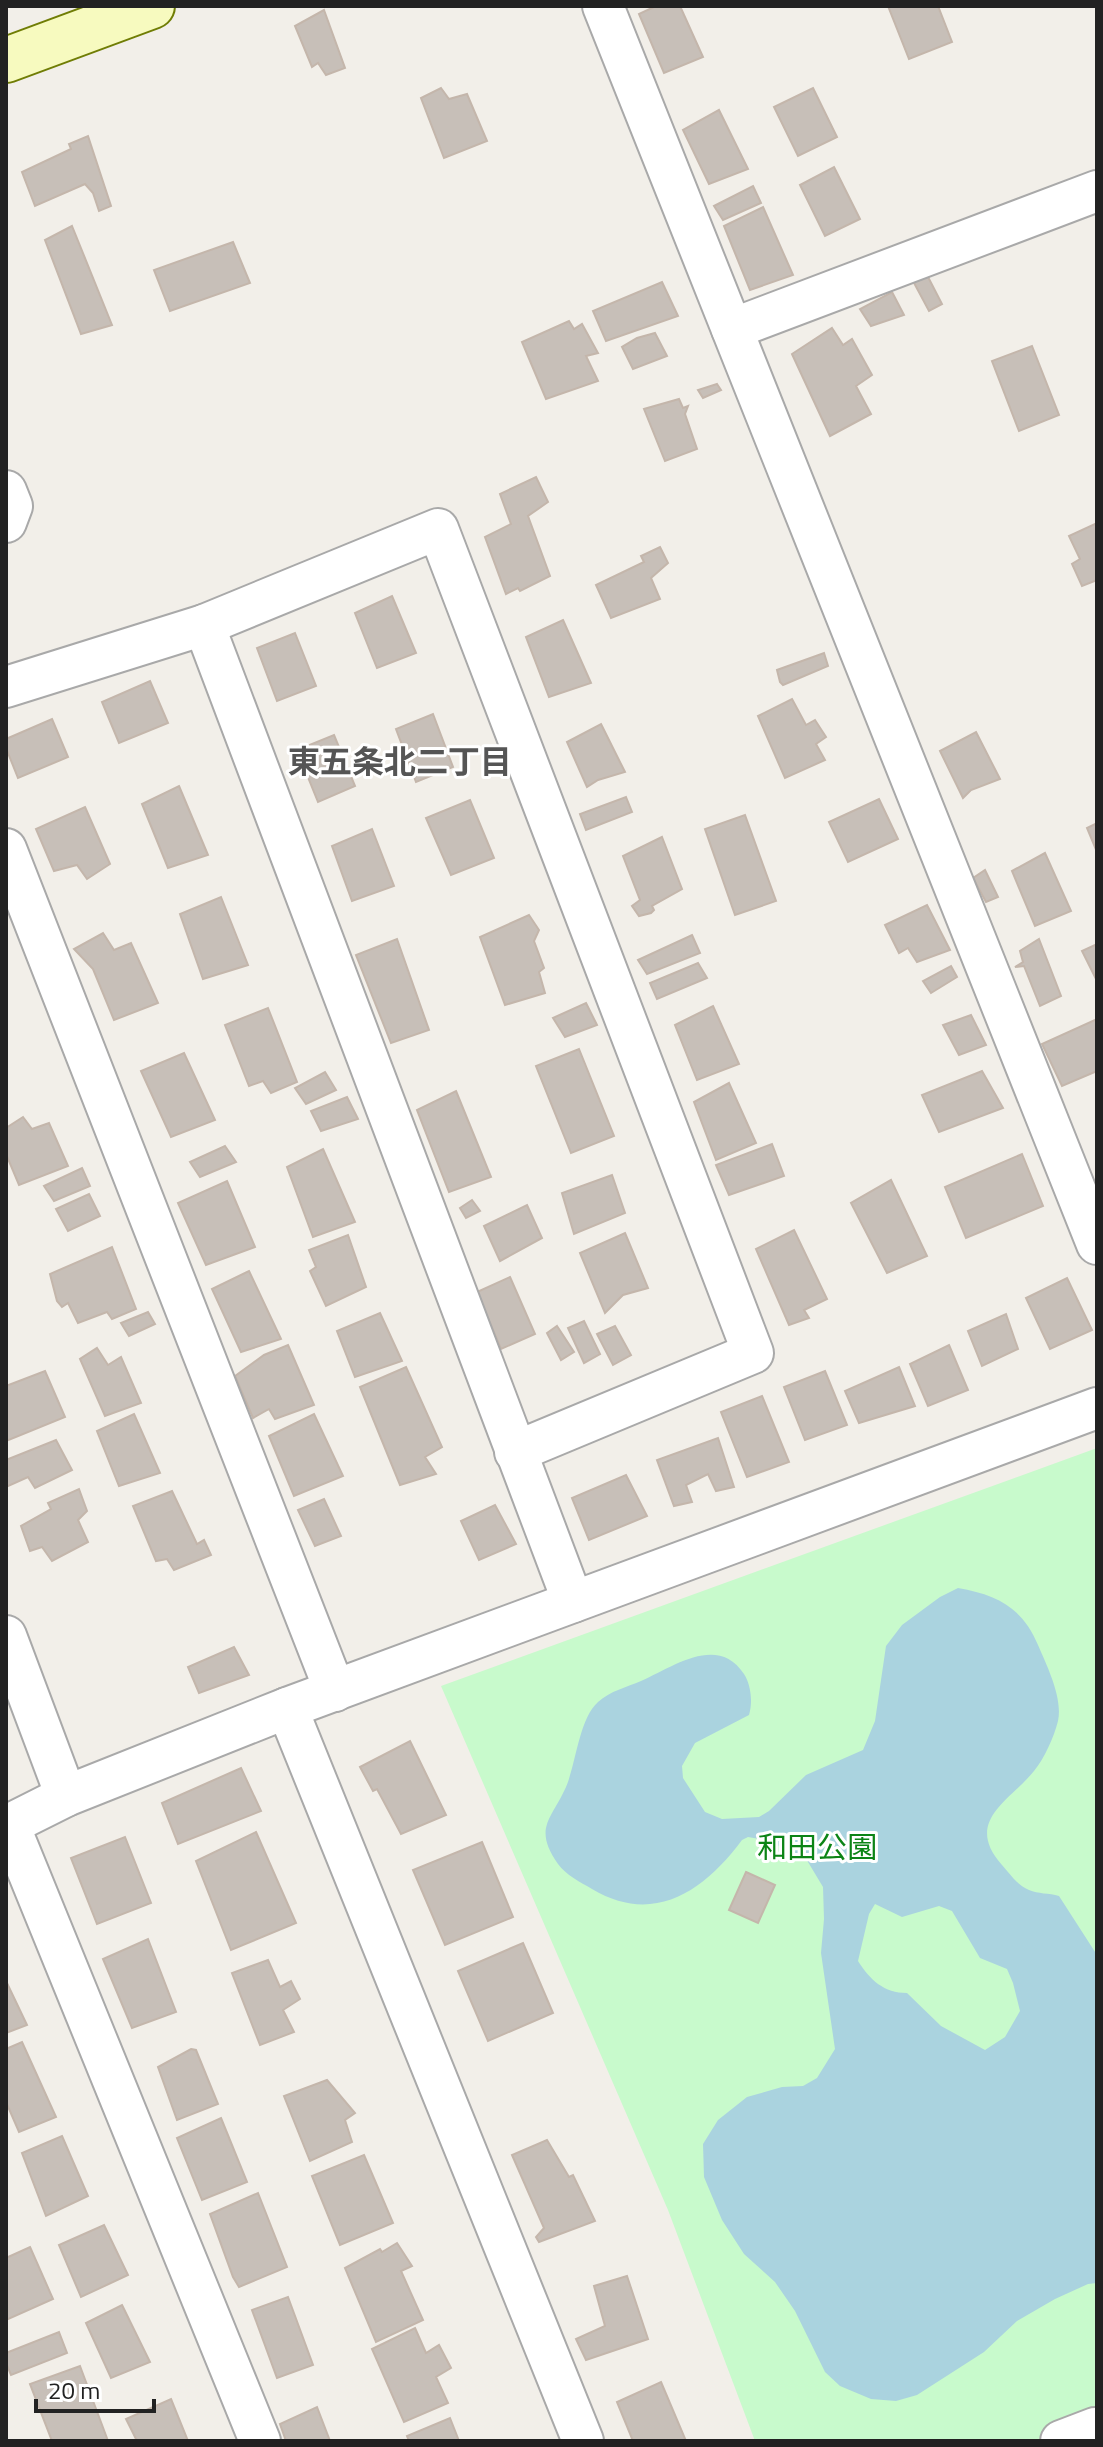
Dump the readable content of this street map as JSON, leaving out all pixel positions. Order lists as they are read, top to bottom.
{
  "districts": ["東五条北二丁目"],
  "parks": ["和田公園"],
  "scale_bar": "20 m"
}
